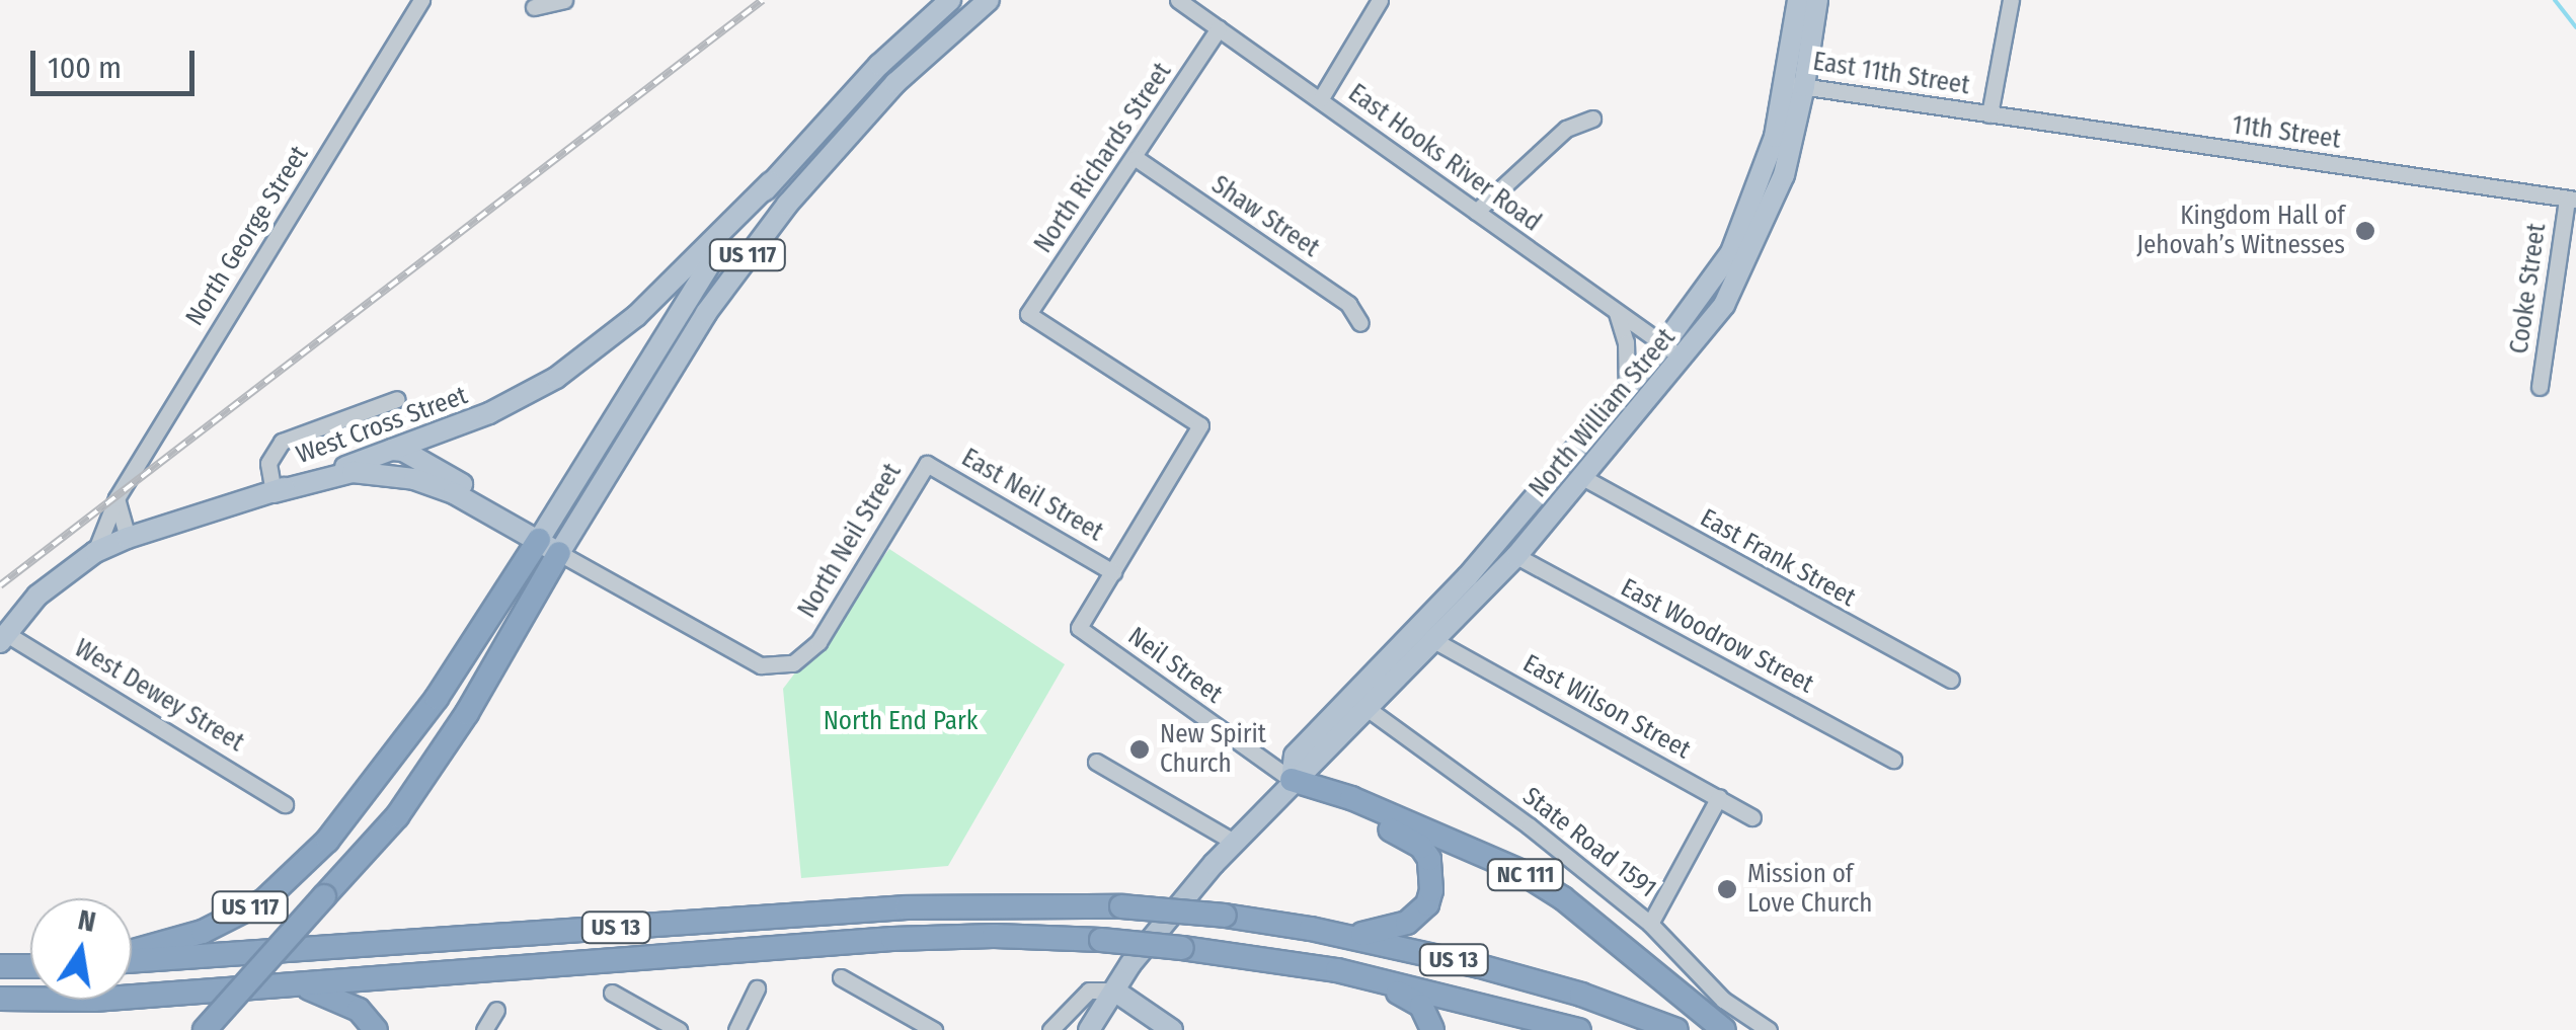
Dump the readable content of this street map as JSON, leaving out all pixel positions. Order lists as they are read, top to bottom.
{
  "streets": {
    "highway": ["US 117", "NC 111", "US 13"],
    "main road": ["North William Street", "West Cross Street"],
    "street": [
      "East 11th Street",
      "11th Street",
      "North Richards Street",
      "East Hooks River Road",
      "Shaw Street",
      "North George Street",
      "Cooke Street",
      "East Neil Street",
      "North Neil Street",
      "East Frank Street",
      "East Woodrow Street",
      "Neil Street",
      "West Dewey Street",
      "East Wilson Street",
      "State Road 1591"
    ]
  },
  "crossings": [
    ["East 11th Street", "11th Street"],
    ["East 11th Street", "North William Street"],
    ["11th Street", "Cooke Street"],
    ["North Richards Street", "East Hooks River Road"],
    ["North Richards Street", "Shaw Street"],
    ["North Richards Street", "East Neil Street"],
    ["North Richards Street", "Neil Street"],
    ["East Hooks River Road", "North William Street"],
    ["US 117", "West Cross Street"],
    ["North William Street", "East Frank Street"],
    ["North William Street", "East Woodrow Street"],
    ["North William Street", "Neil Street"],
    ["North William Street", "East Wilson Street"],
    ["North William Street", "State Road 1591"],
    ["North William Street", "NC 111"],
    ["West Cross Street", "North Neil Street"],
    ["East Neil Street", "North Neil Street"],
    ["East Neil Street", "Neil Street"],
    ["Neil Street", "NC 111"]
  ],
  "parks": ["North End Park"],
  "places": ["Kingdom Hall of Jehovah’s Witnesses", "New Spirit Church", "Mission of Love Church"],
  "scale_bar": "100 m",
  "north": "top"
}
